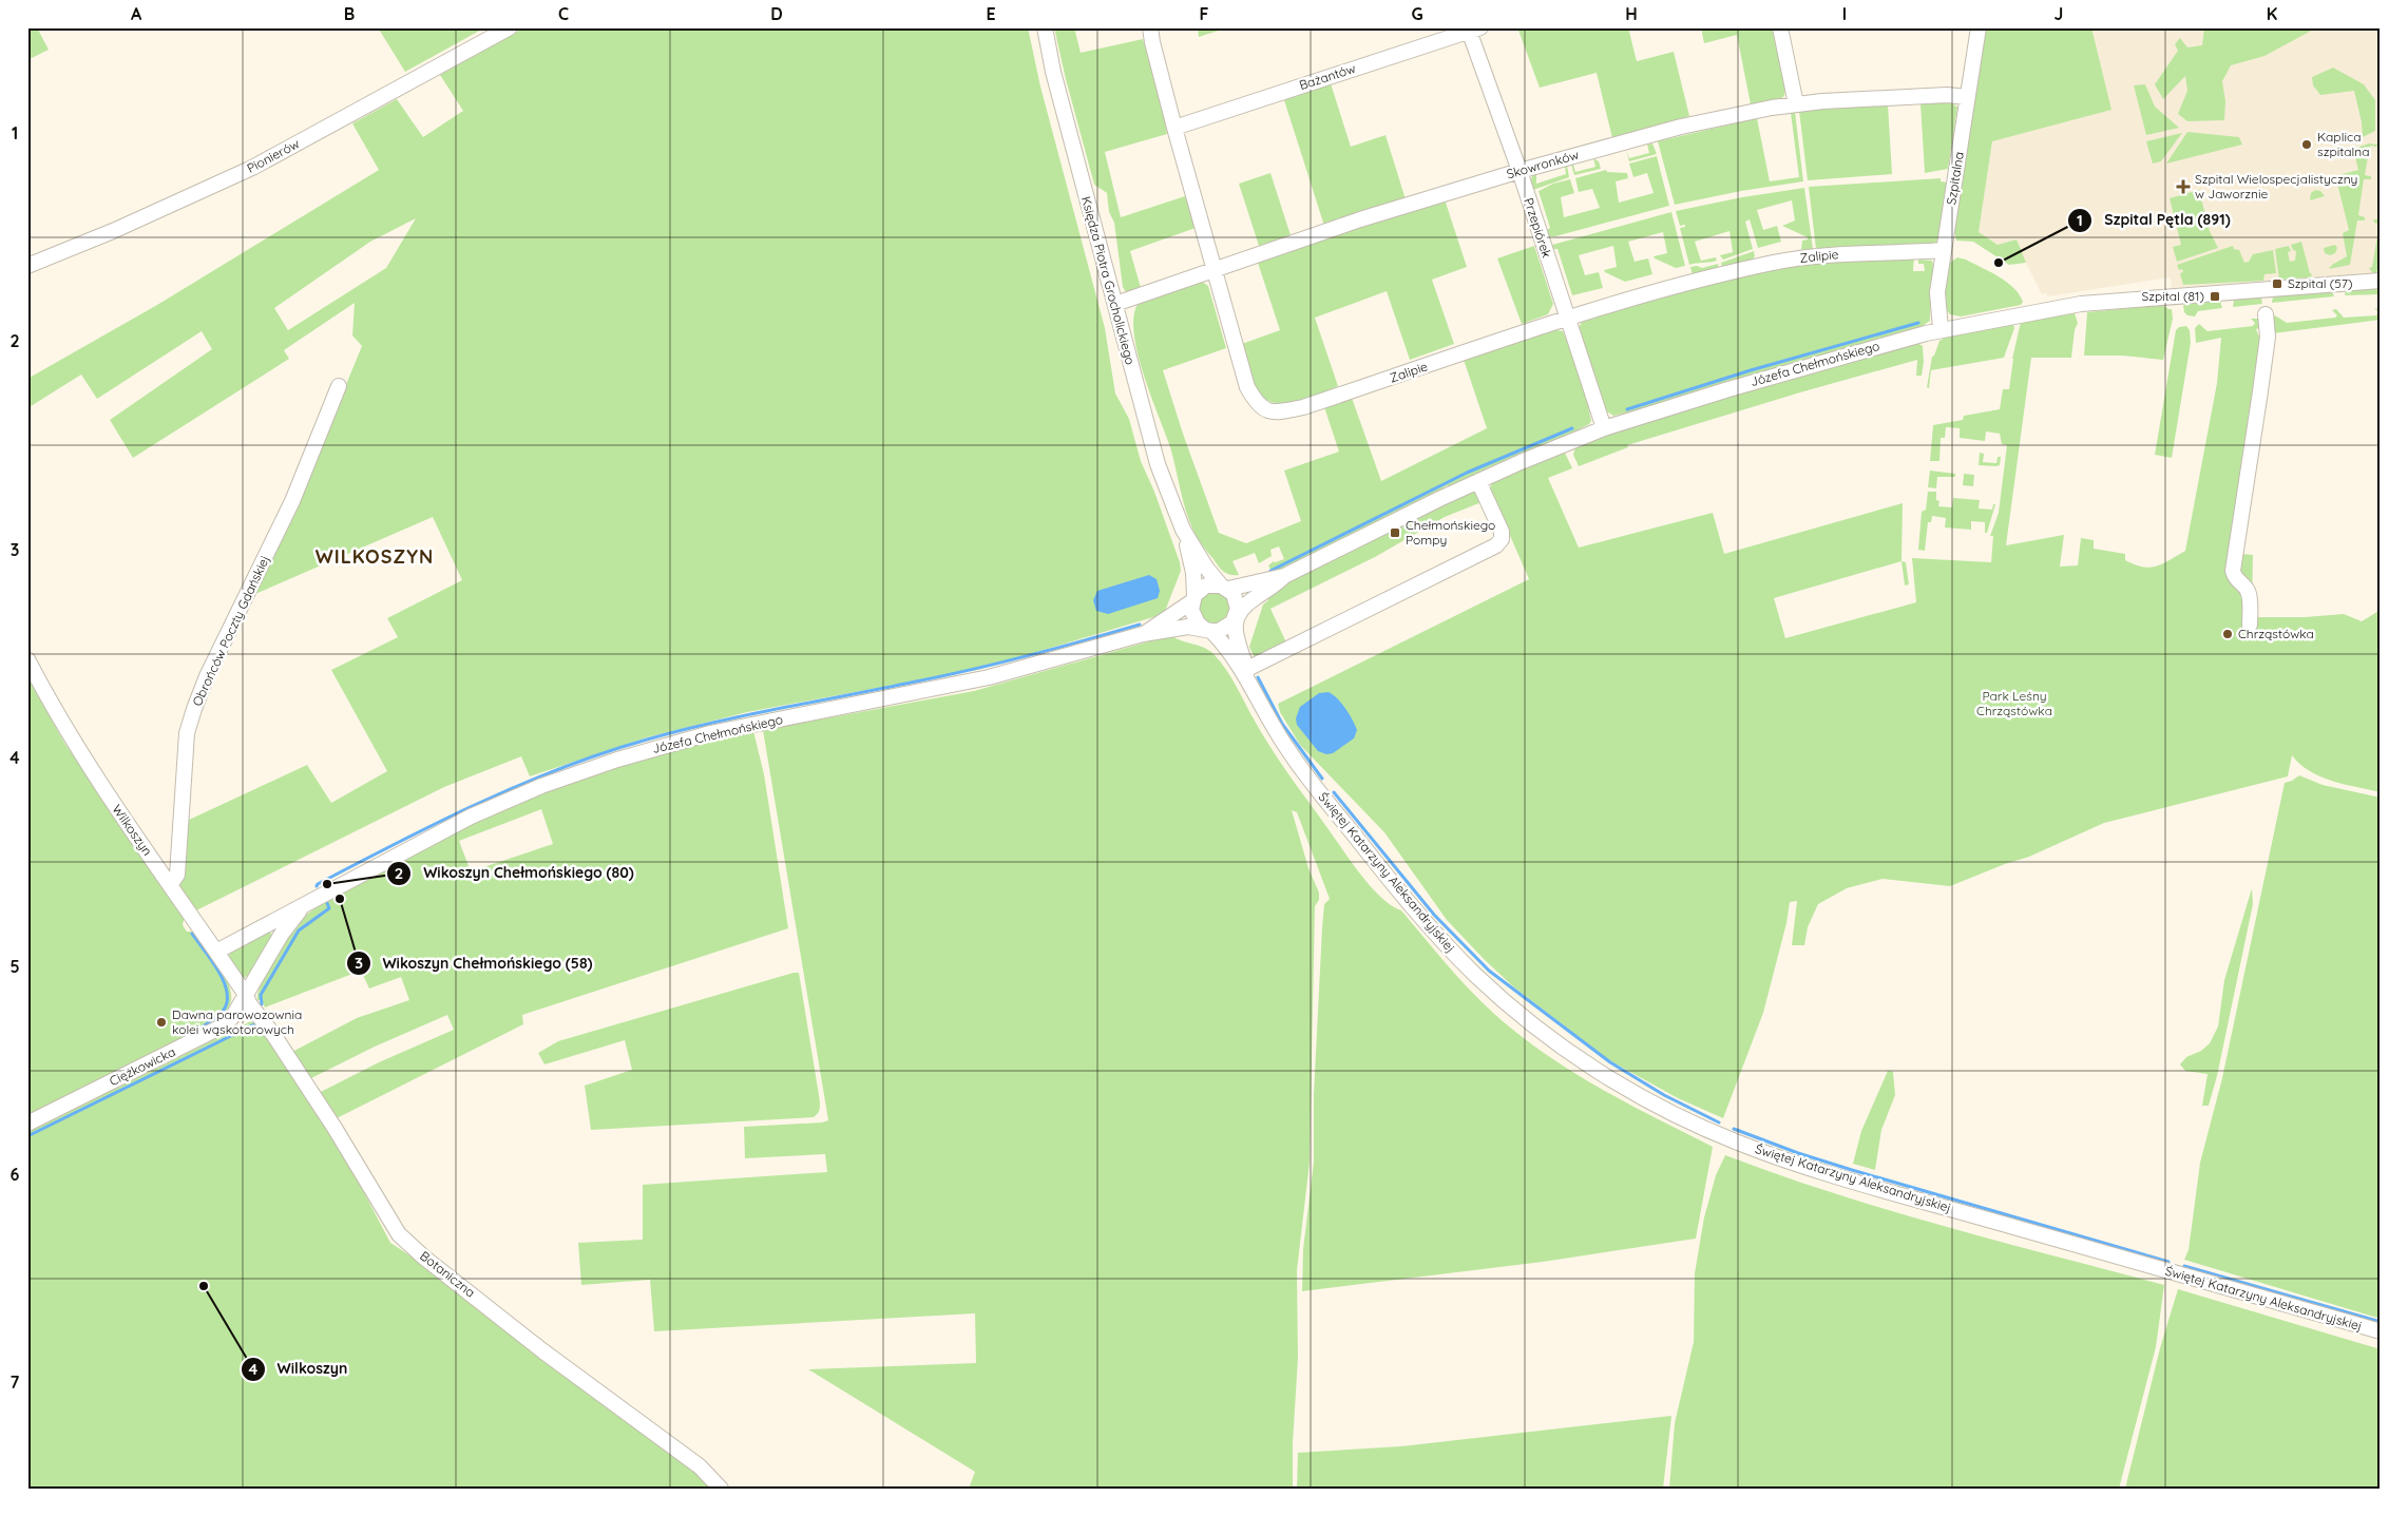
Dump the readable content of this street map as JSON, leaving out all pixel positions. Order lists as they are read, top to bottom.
{
  "streets": {
    "street": [
      "Bażantów",
      "Pionierów",
      "Skowronków",
      "Szpitalna",
      "Przepiórek",
      "Zalipie",
      "Księdza Piotra Grocholickiego",
      "Józefa Chełmońskiego",
      "Obrońców Poczty Gdańskiej",
      "Wilkoszyn",
      "Świętej Katarzyny Aleksandryjskiej",
      "Ciężkowicka",
      "Botaniczna"
    ]
  },
  "crossings": [
    ["Bażantów", "Przepiórek"],
    ["Bażantów", "Zalipie"],
    ["Skowronków", "Szpitalna"],
    ["Skowronków", "Przepiórek"],
    ["Skowronków", "Zalipie"],
    ["Skowronków", "Księdza Piotra Grocholickiego"],
    ["Szpitalna", "Zalipie"],
    ["Szpitalna", "Józefa Chełmońskiego"],
    ["Przepiórek", "Zalipie"],
    ["Przepiórek", "Józefa Chełmońskiego"],
    ["Księdza Piotra Grocholickiego", "Józefa Chełmońskiego"],
    ["Księdza Piotra Grocholickiego", "Świętej Katarzyny Aleksandryjskiej"],
    ["Józefa Chełmońskiego", "Wilkoszyn"],
    ["Józefa Chełmońskiego", "Świętej Katarzyny Aleksandryjskiej"],
    ["Józefa Chełmońskiego", "Ciężkowicka"],
    ["Józefa Chełmońskiego", "Botaniczna"],
    ["Obrońców Poczty Gdańskiej", "Wilkoszyn"],
    ["Wilkoszyn", "Ciężkowicka"],
    ["Wilkoszyn", "Botaniczna"],
    ["Ciężkowicka", "Botaniczna"]
  ],
  "districts": ["WILKOSZYN"],
  "parks": ["Park Leśny Chrząstówka"],
  "places": {
    "other": [
      "Kaplica szpitalna",
      "Szpital Pętla (891)",
      "Chrząstówka",
      "Wikoszyn Chełmońskiego (80)",
      "Wikoszyn Chełmońskiego (58)",
      "Dawna parowozownia kolei wąskotorowych",
      "Wilkoszyn"
    ],
    "health": ["Szpital Wielospecjalistyczny w Jaworznie"],
    "transit": ["Szpital (57)", "Szpital (81)", "Chełmońskiego Pompy"]
  },
  "grid": {
    "columns": [
      "A",
      "B",
      "C",
      "D",
      "E",
      "F",
      "G",
      "H",
      "I",
      "J",
      "K"
    ],
    "rows": [
      "1",
      "2",
      "3",
      "4",
      "5",
      "6",
      "7"
    ]
  }
}
